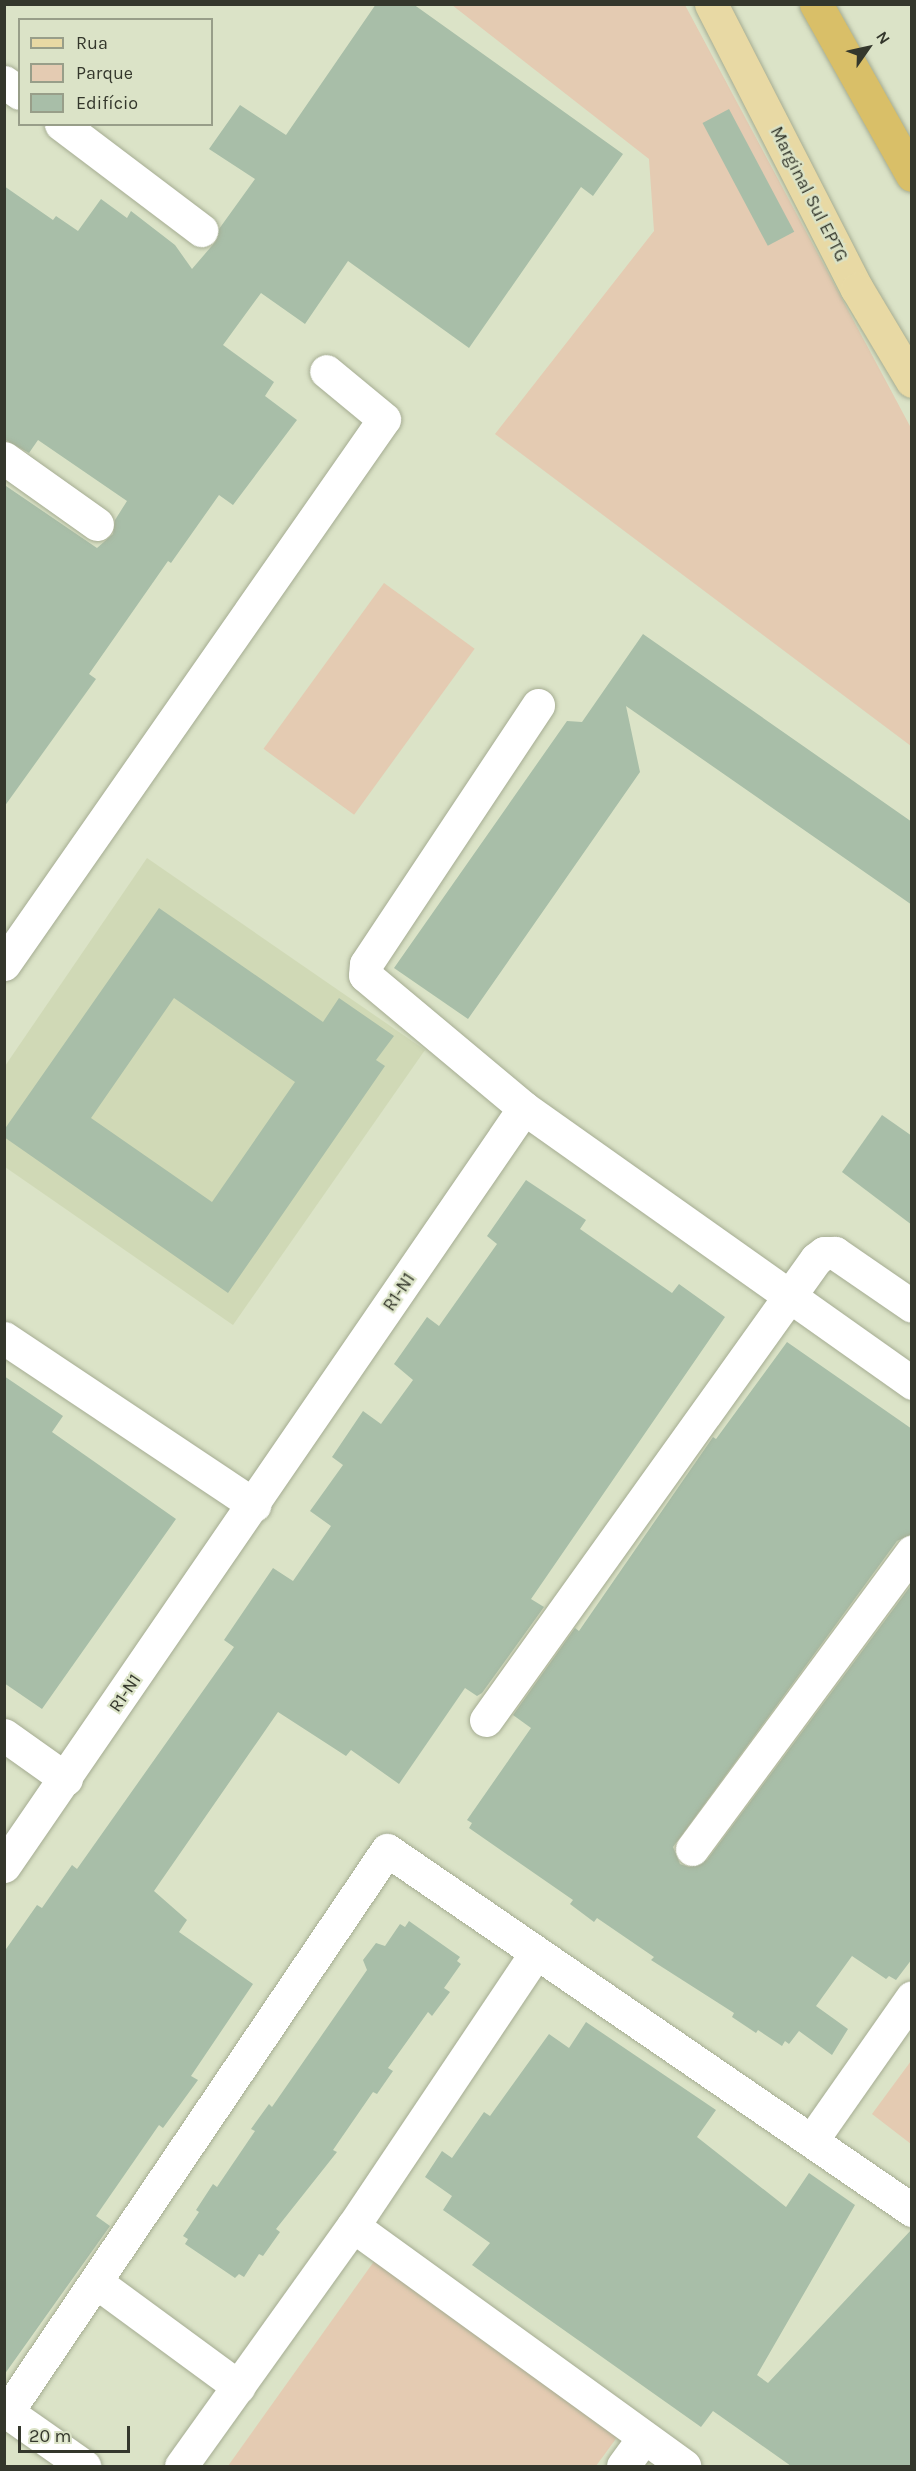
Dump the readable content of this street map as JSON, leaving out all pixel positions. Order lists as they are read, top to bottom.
{
  "streets": {
    "main road": ["Marginal Sul EPTG"],
    "street": ["R1-N1"]
  },
  "legend": ["Rua", "Parque", "Edifício"],
  "scale_bar": "20 m",
  "north": "top right"
}
